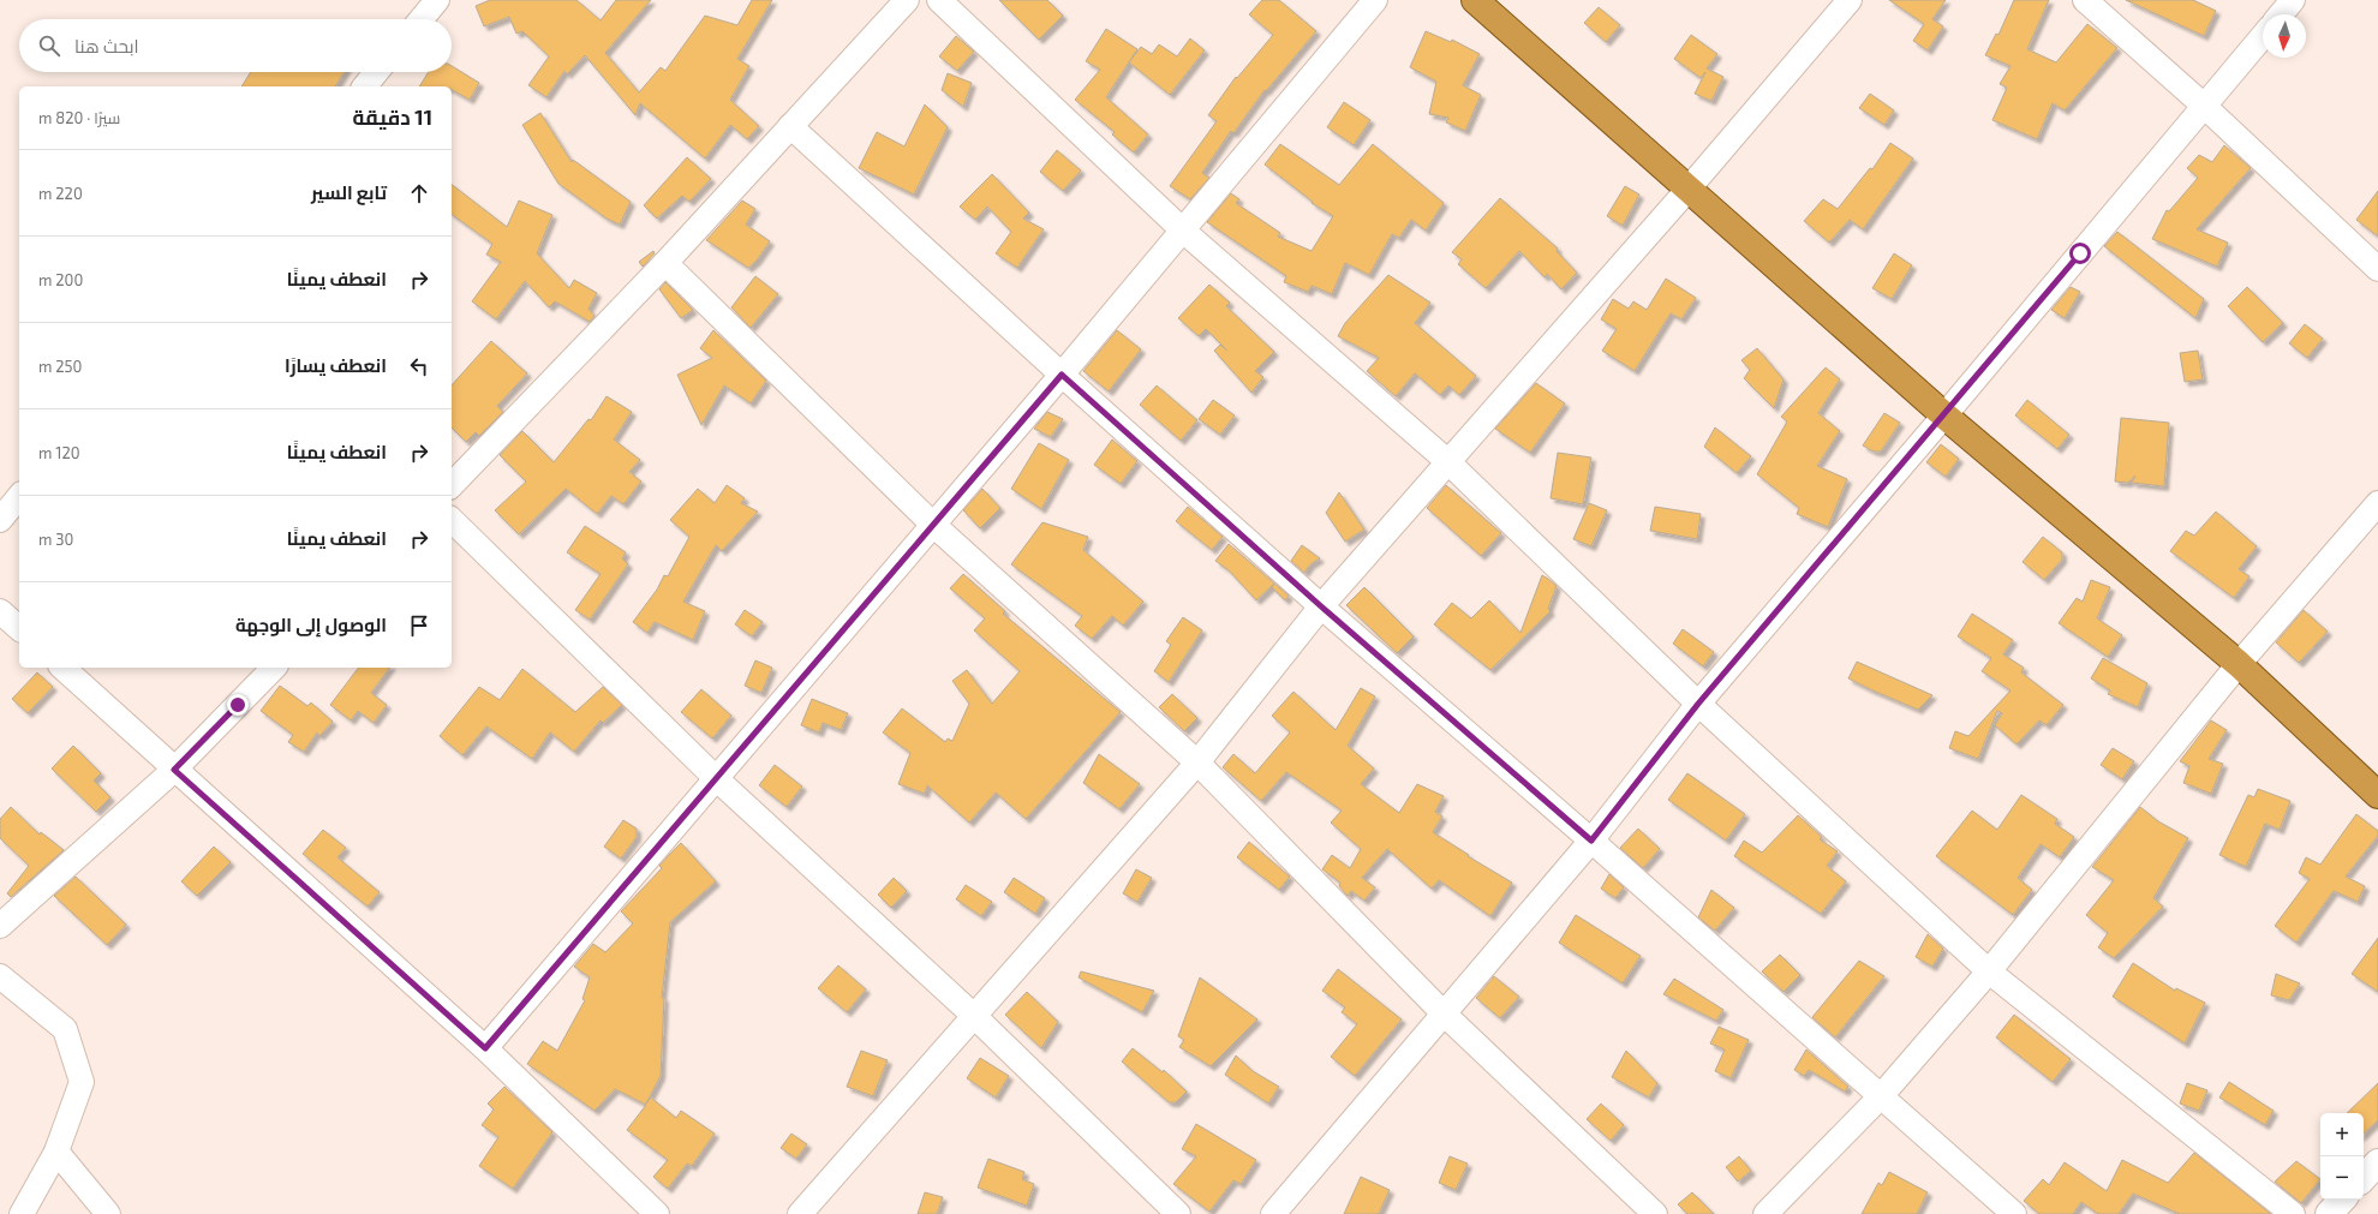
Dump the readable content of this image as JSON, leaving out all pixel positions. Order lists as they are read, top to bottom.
{
  "north": "bottom",
  "page": {
    "search": "ابحث هنا",
    "heading": ["11 دقيقة", "سيرًا · 820 m"],
    "list": [
      ["تابع السير", "220 m"],
      ["انعطف يمينًا", "200 m"],
      ["انعطف يسارًا", "250 m"],
      ["انعطف يمينًا", "120 m"],
      ["انعطف يمينًا", "30 m"],
      "الوصول إلى الوجهة"
    ],
    "map_buttons": ["+", "−"]
  }
}
